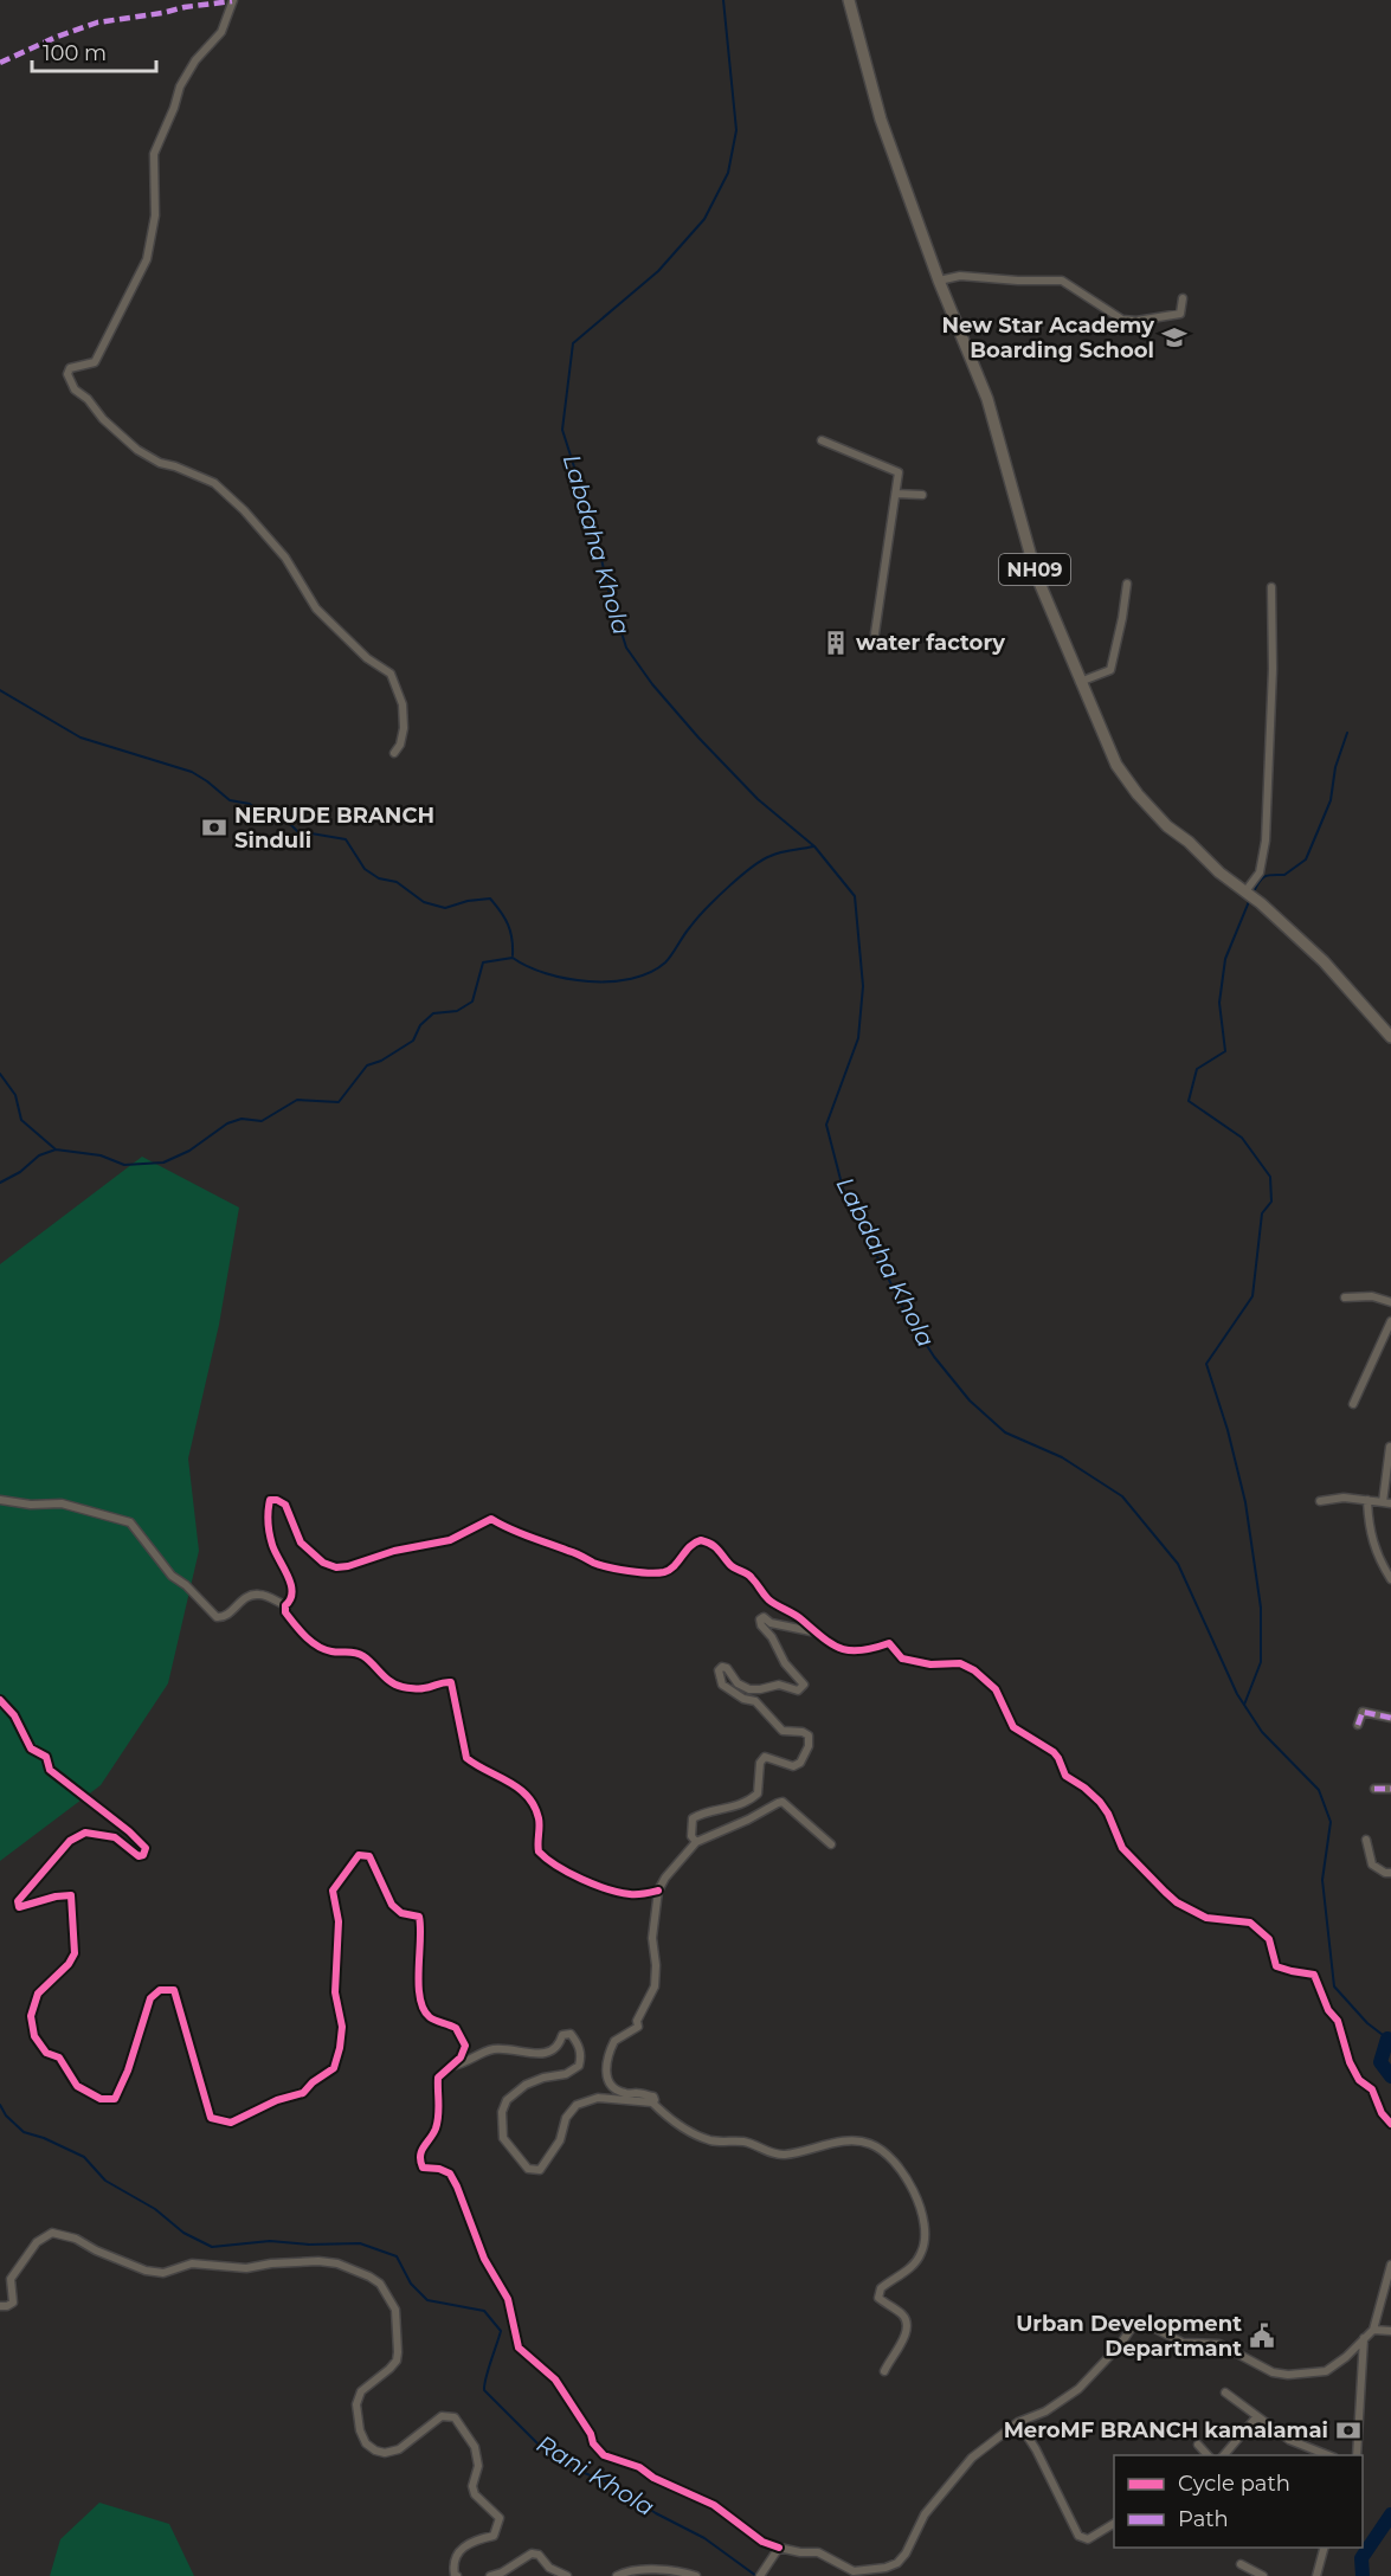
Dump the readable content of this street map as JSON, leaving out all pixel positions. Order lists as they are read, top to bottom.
{
  "streets": {
    "main road": ["NH09"]
  },
  "water": ["Labdaha Khola", "Rani Khola"],
  "places": {
    "school or university": ["New Star Academy Boarding School"],
    "building": ["water factory"],
    "bank": ["NERUDE BRANCH Sinduli", "MeroMF BRANCH kamalamai"],
    "public building": ["Urban Development Departmant"]
  },
  "legend": ["Cycle path", "Path"],
  "scale_bar": "100 m"
}
